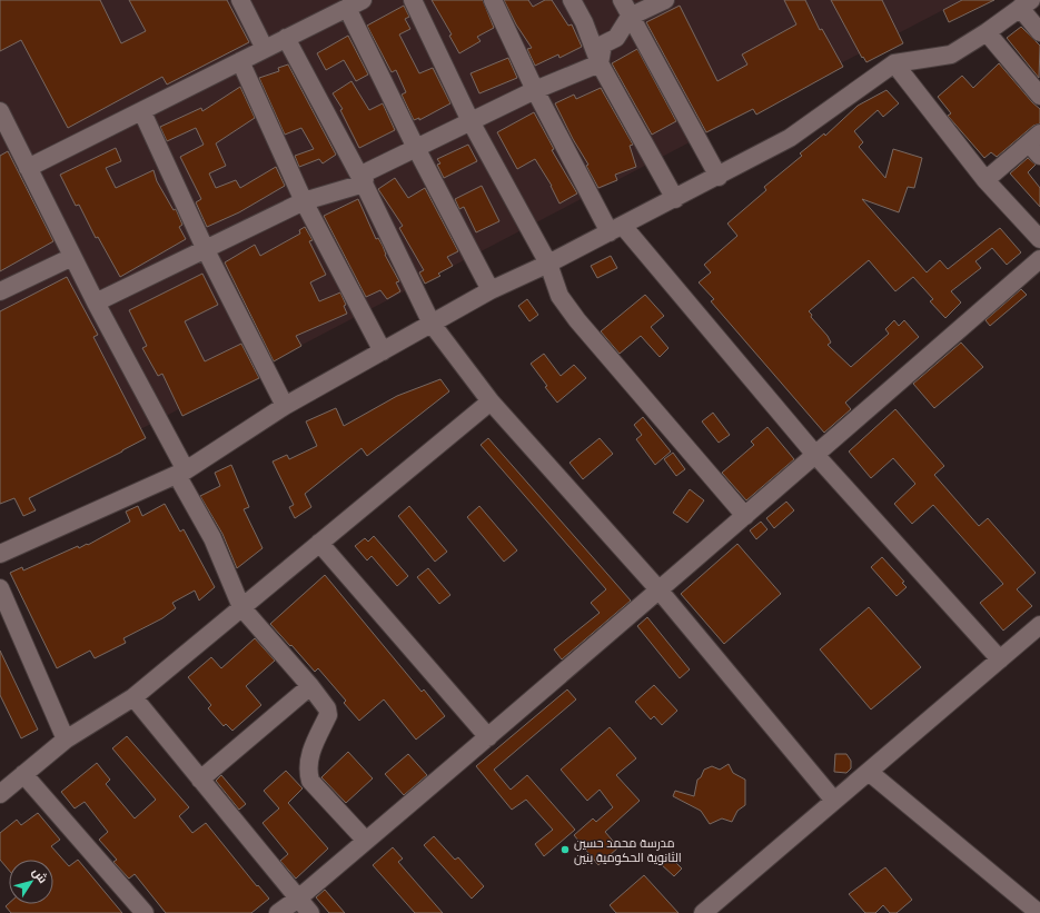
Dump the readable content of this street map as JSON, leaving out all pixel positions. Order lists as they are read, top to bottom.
{
  "places": ["مدرسة محمد حسين الثانوية الحكومية بنين"],
  "north": "top right"
}
